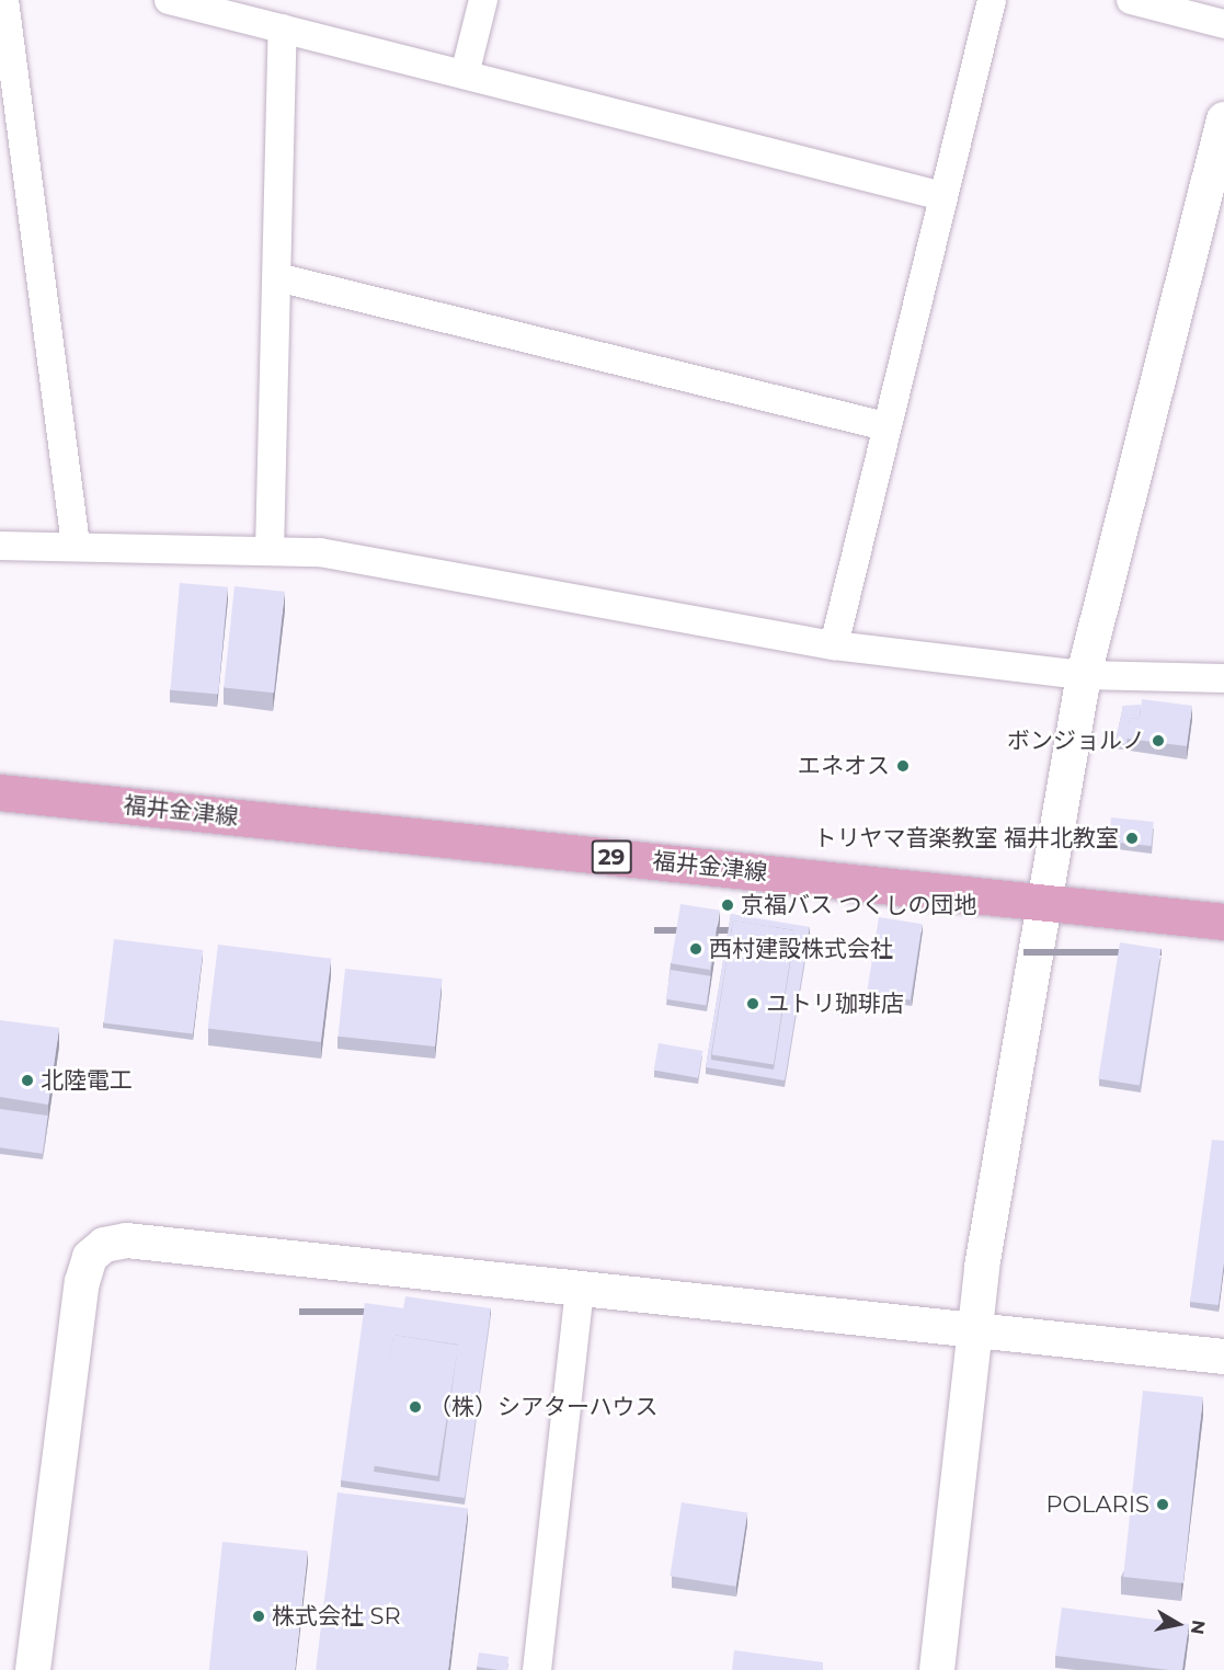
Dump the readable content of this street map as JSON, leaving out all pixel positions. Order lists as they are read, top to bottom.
{
  "streets": {
    "main road": ["福井金津線", "29"]
  },
  "places": [
    "ボンジョルノ",
    "エネオス",
    "トリヤマ音楽教室 福井北教室",
    "京福バス つくしの団地",
    "西村建設株式会社",
    "ユトリ珈琲店",
    "北陸電工",
    "（株）シアターハウス",
    "POLARIS",
    "株式会社 SR"
  ],
  "north": "right"
}
